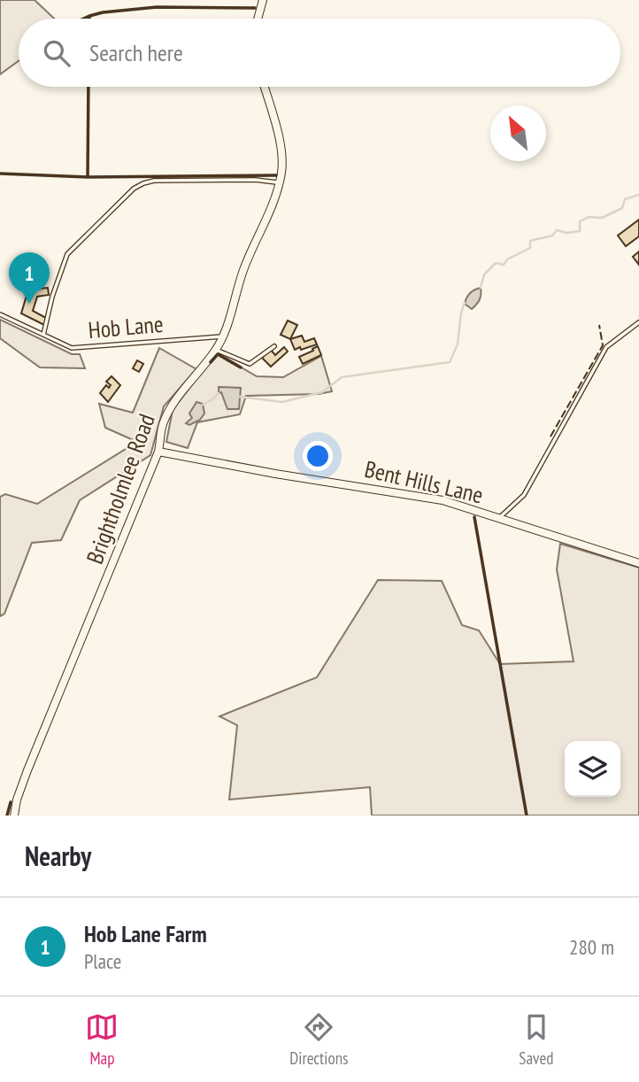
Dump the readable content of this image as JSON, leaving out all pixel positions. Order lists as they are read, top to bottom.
{
  "streets": {
    "street": ["Bent Hills Lane", "Brightholmlee Road"],
    "lane": ["Hob Lane"]
  },
  "crossings": [
    ["Hob Lane", "Brightholmlee Road"],
    ["Bent Hills Lane", "Brightholmlee Road"]
  ],
  "north": "top left",
  "page": {
    "search": "Search here",
    "pins": "1",
    "heading": "Nearby",
    "list": [
      {
        "mark": "1",
        "name": "Hob Lane Farm",
        "note": "Place",
        "value": "280 m"
      }
    ],
    "nav": ["Map", "Directions", "Saved"]
  }
}
